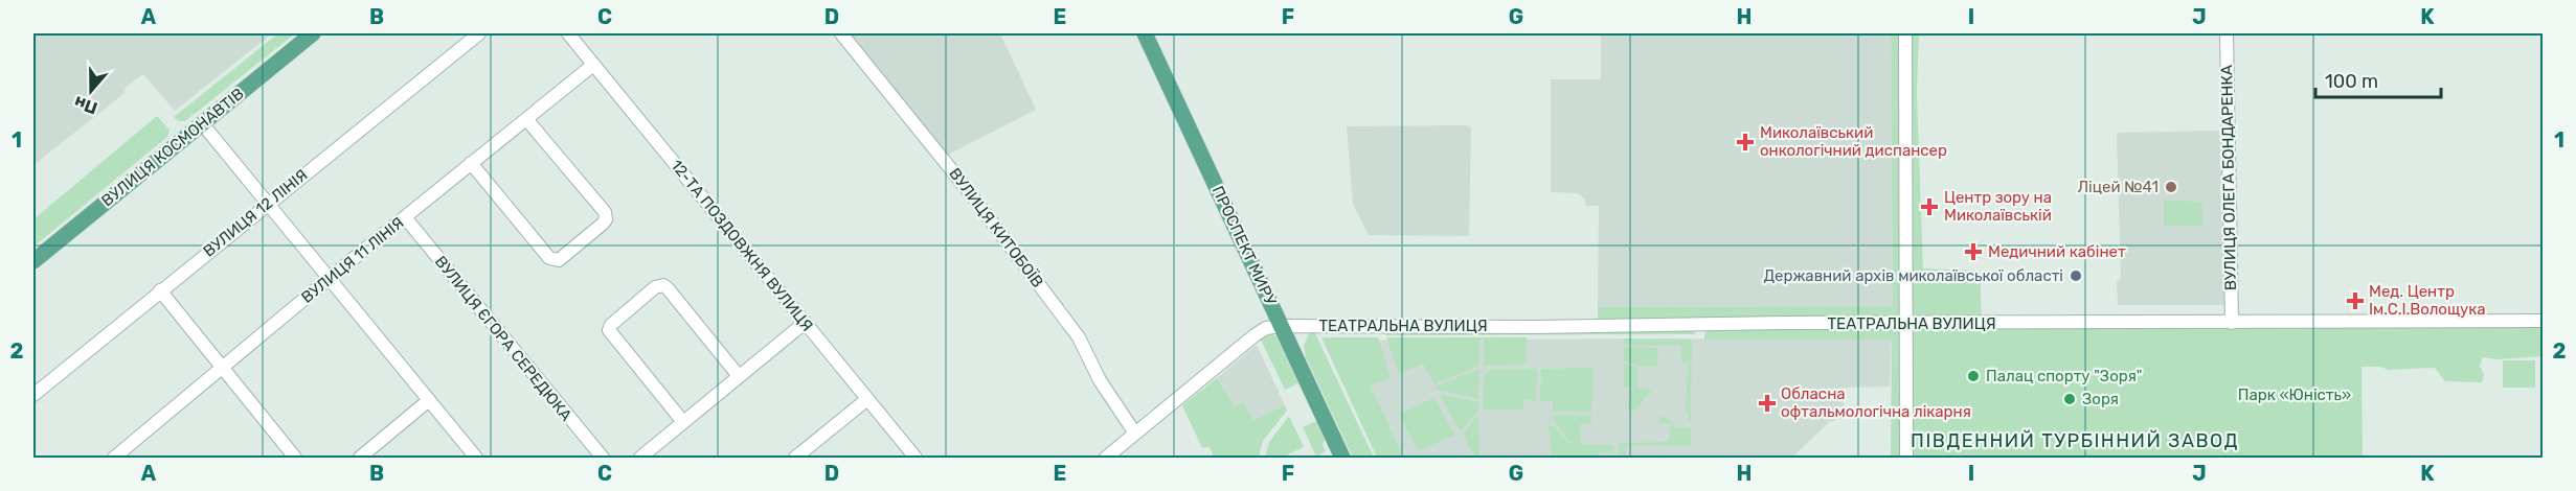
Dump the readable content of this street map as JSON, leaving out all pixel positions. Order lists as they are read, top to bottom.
{
  "streets": {
    "main road": ["ВУЛИЦЯ КОСМОНАВТІВ", "ПРОСПЕКТ МИРУ"],
    "street": [
      "ВУЛИЦЯ ОЛЕГА БОНДАРЕНКА",
      "ВУЛИЦЯ 12 ЛІНІЯ",
      "ВУЛИЦЯ КИТОБОЇВ",
      "12-ТА ПОЗДОВЖНЯ ВУЛИЦЯ",
      "ВУЛИЦЯ 11 ЛІНІЯ",
      "ТЕАТРАЛЬНА ВУЛИЦЯ",
      "ВУЛИЦЯ ЄГОРА СЕРЕДЮКА"
    ]
  },
  "crossings": [
    ["ВУЛИЦЯ ОЛЕГА БОНДАРЕНКА", "ТЕАТРАЛЬНА ВУЛИЦЯ"],
    ["12-ТА ПОЗДОВЖНЯ ВУЛИЦЯ", "ВУЛИЦЯ 11 ЛІНІЯ"],
    ["ПРОСПЕКТ МИРУ", "ТЕАТРАЛЬНА ВУЛИЦЯ"],
    ["ВУЛИЦЯ 11 ЛІНІЯ", "ВУЛИЦЯ ЄГОРА СЕРЕДЮКА"]
  ],
  "districts": ["ПІВДЕННИЙ ТУРБІННИЙ ЗАВОД"],
  "parks": ["Парк «Юність»"],
  "places": {
    "health": [
      "Миколаївський онкологічний диспансер",
      "Центр зору на Миколаївській",
      "Медичний кабінет",
      "Мед. Центр Ім.С.І.Волощука",
      "Обласна офтальмологічна лікарня"
    ],
    "other": [
      "Ліцей №41",
      "Державний архів миколаївської області",
      "Палац спорту \"Зоря\"",
      "Зоря"
    ]
  },
  "scale_bar": "100 m",
  "north": "bottom",
  "grid": {
    "columns": [
      "A",
      "B",
      "C",
      "D",
      "E",
      "F",
      "G",
      "H",
      "I",
      "J",
      "K"
    ],
    "rows": ["1", "2"]
  }
}
